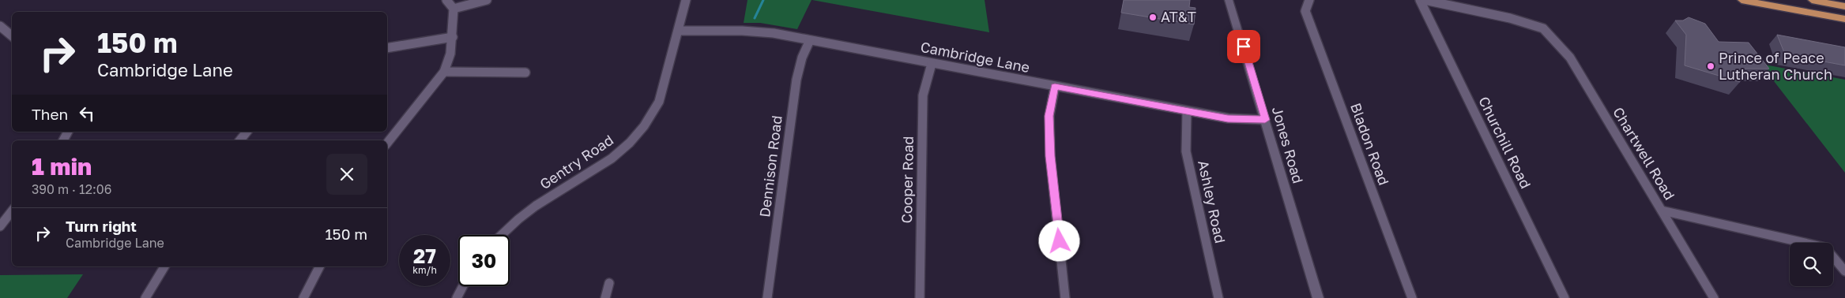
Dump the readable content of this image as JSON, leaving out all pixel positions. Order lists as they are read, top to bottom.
{
  "streets": {
    "street": [
      "Cambridge Lane",
      "Churchill Road",
      "Bladon Road",
      "Jones Road",
      "Chartwell Road",
      "Gentry Road",
      "Dennison Road",
      "Cooper Road",
      "Ashley Road"
    ]
  },
  "crossings": [
    ["Cambridge Lane", "Jones Road"],
    ["Cambridge Lane", "Gentry Road"],
    ["Cambridge Lane", "Dennison Road"],
    ["Cambridge Lane", "Cooper Road"],
    ["Cambridge Lane", "Ashley Road"]
  ],
  "places": ["AT&T", "Prince of Peace Lutheran Church"],
  "page": {
    "turn": ["150 m", "Cambridge Lane"],
    "then": "Then",
    "heading": ["1 min", "390 m · 12:06"],
    "list": [
      {
        "name": "Turn right",
        "note": "Cambridge Lane",
        "value": "150 m"
      }
    ],
    "speed": "27 km/h",
    "limit": "30"
  }
}
